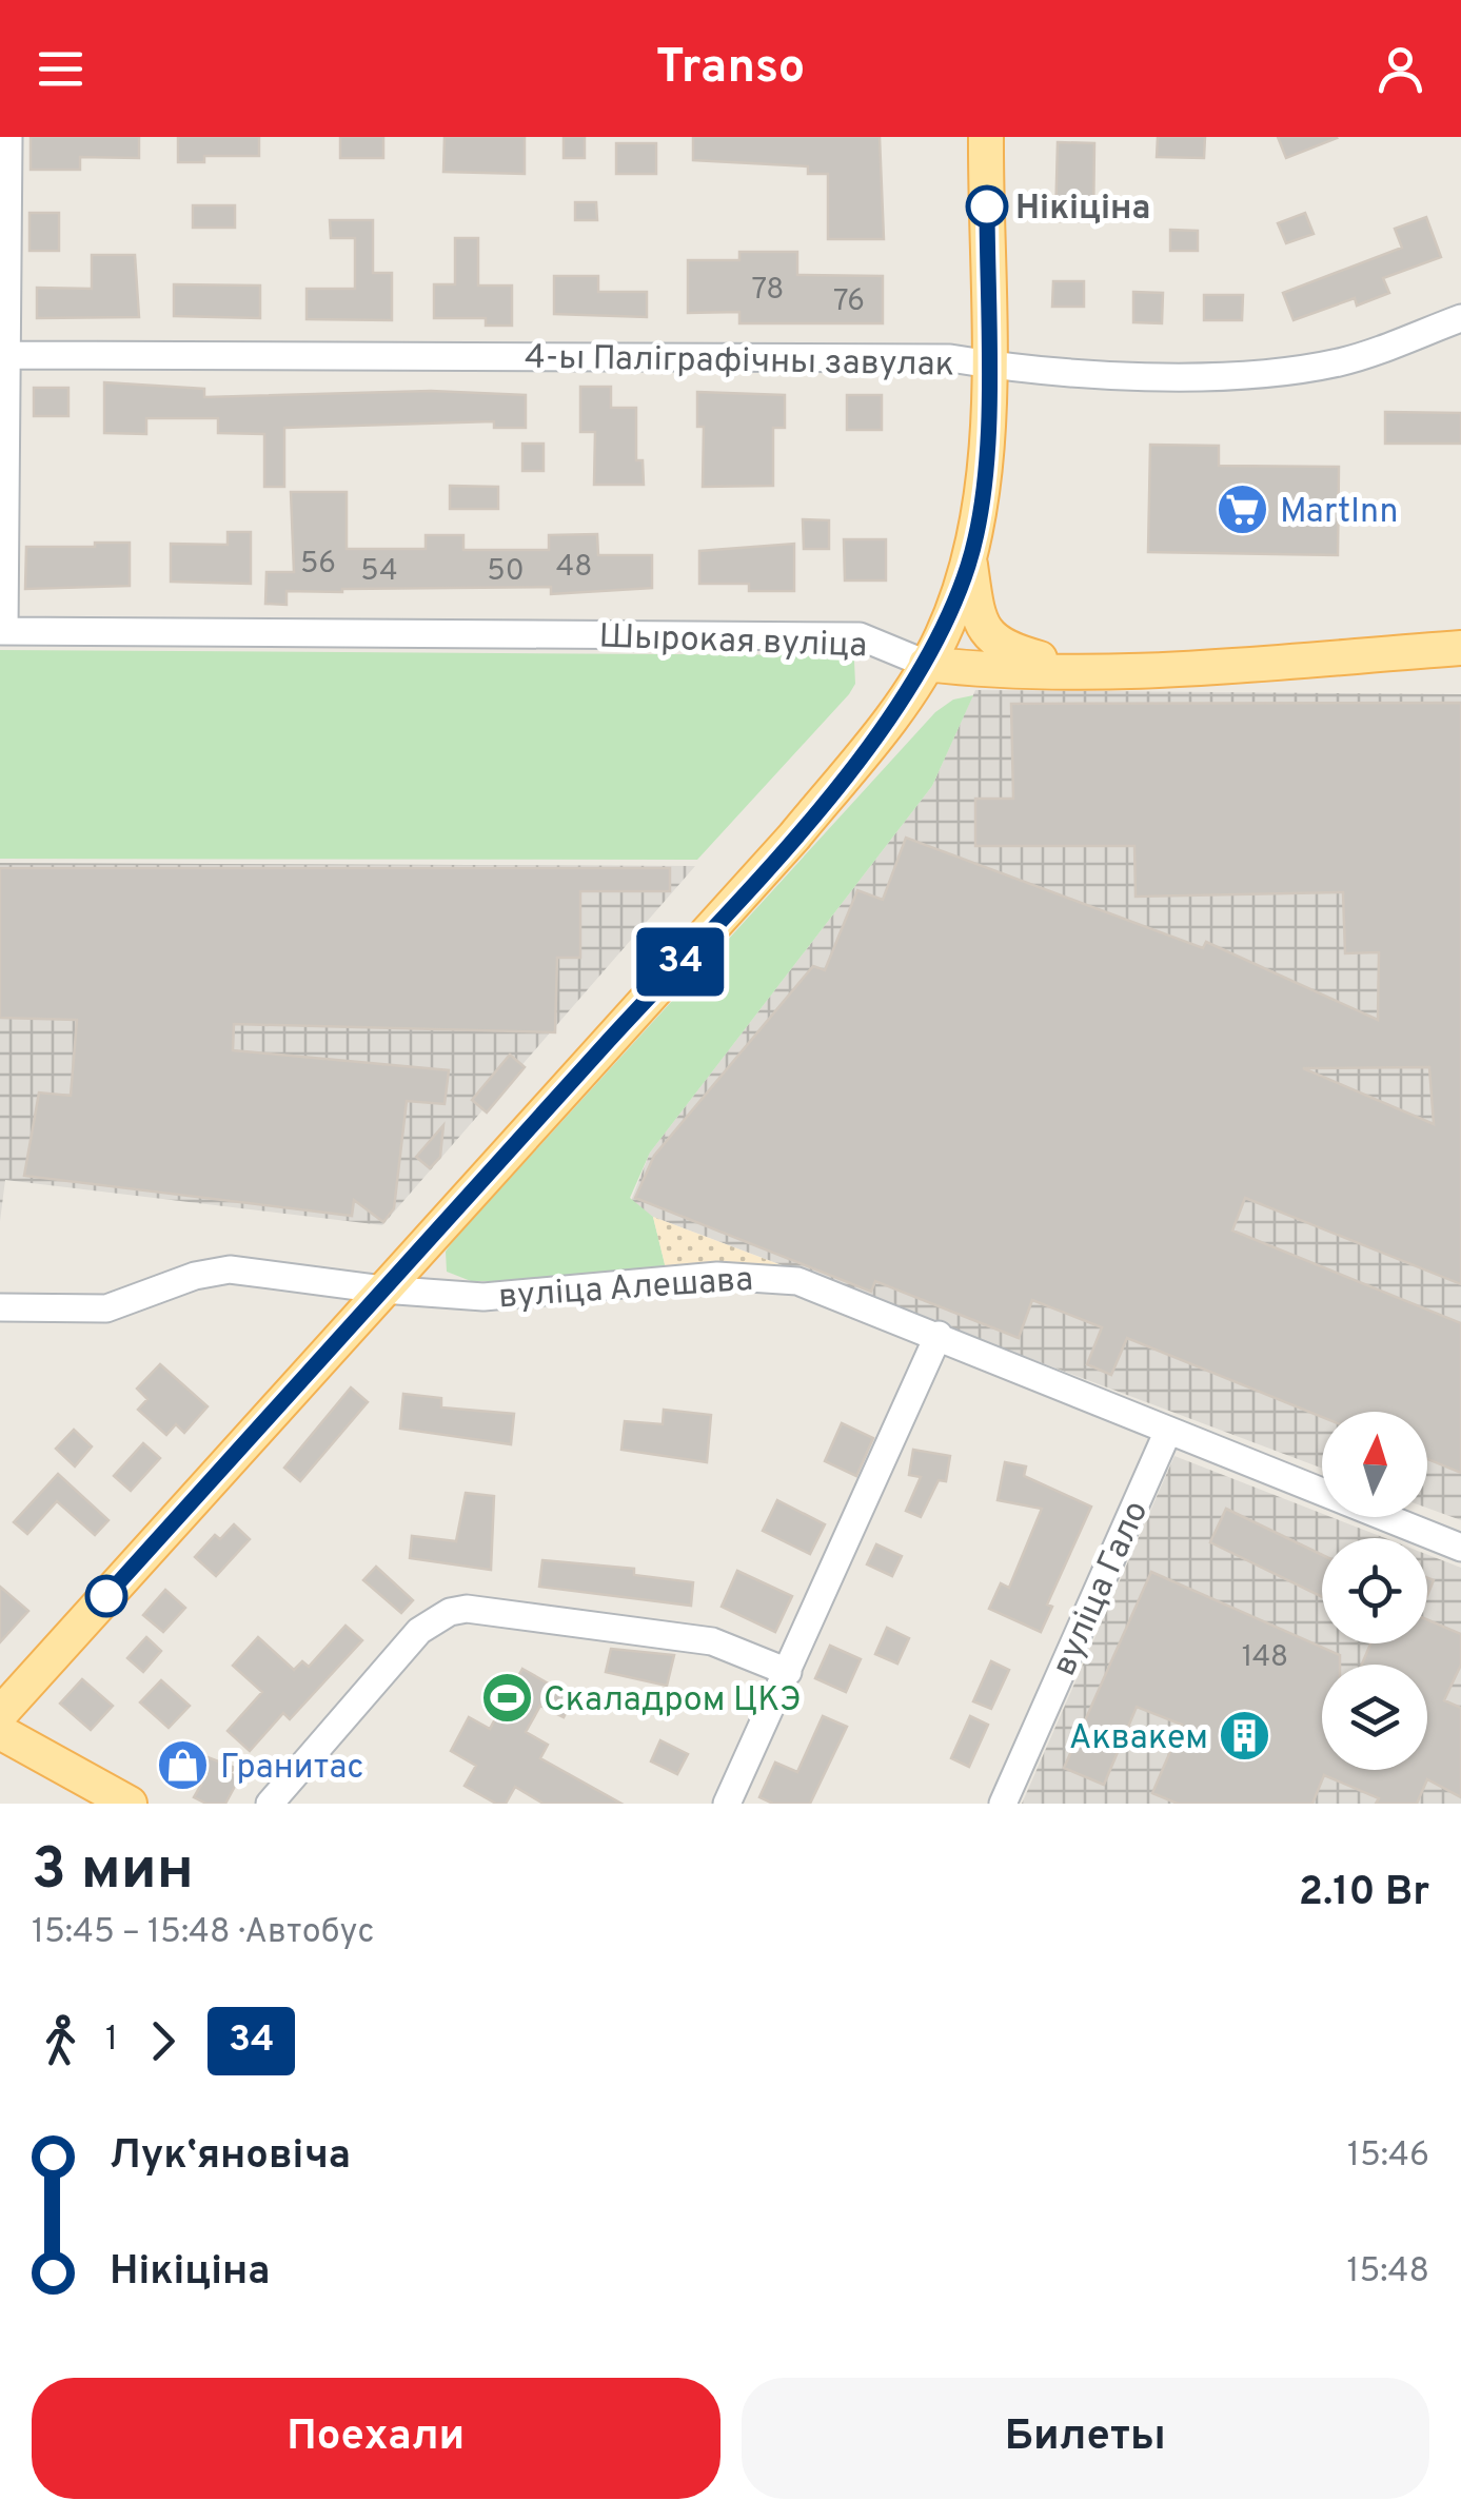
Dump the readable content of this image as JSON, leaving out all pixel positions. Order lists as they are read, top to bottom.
{
  "streets": {
    "main road": ["Шырокая вуліца"],
    "street": ["4-ы Паліграфічны завулак", "вуліца Алешава", "вуліца Гало"]
  },
  "crossings": [
    ["вуліца Алешава", "вуліца Гало"]
  ],
  "places": {
    "other": ["Нікіціна"],
    "supermarket": ["MartInn"],
    "sports": ["Скаладром ЦКЭ"],
    "building": ["Аквакем"],
    "shop": ["Гранитас"]
  },
  "lines": ["bus line 34"],
  "house_numbers": [
    "78",
    "76",
    "56",
    "48",
    "54",
    "50",
    "148"
  ],
  "north": "top",
  "page": {
    "header": "Transo",
    "on_map": "34",
    "heading": ["3 мин", "15:45 – 15:48 · Автобус", "2.10 Br"],
    "legs": ["1", "34"],
    "list": [
      {
        "name": "Лукʼяновіча",
        "value": "15:46"
      },
      {
        "name": "Нікіціна",
        "value": "15:48"
      }
    ],
    "buttons": ["Поехали", "Билеты"]
  }
}
